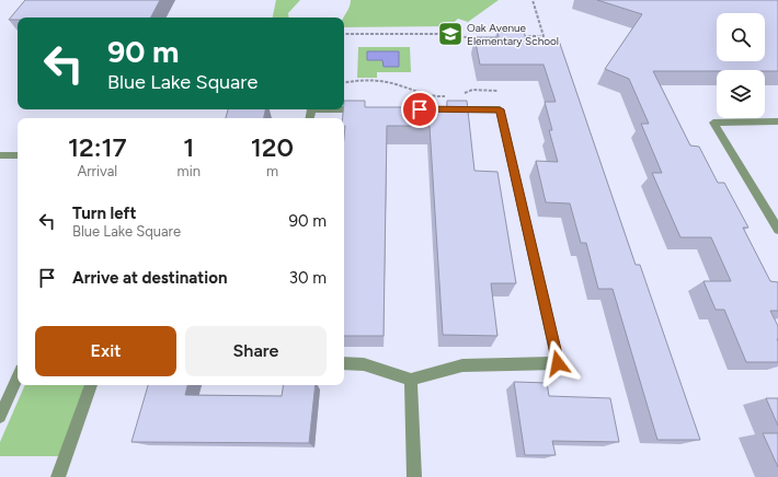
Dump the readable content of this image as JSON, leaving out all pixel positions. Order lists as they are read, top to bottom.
{
  "places": {
    "school or university": ["Oak Avenue Elementary School"]
  },
  "page": {
    "turn": ["90 m", "Blue Lake Square"],
    "eta": [
      "12:17",
      "Arrival",
      "1",
      "min",
      "120",
      "m"
    ],
    "list": [
      {
        "name": "Turn left",
        "note": "Blue Lake Square",
        "value": "90 m"
      },
      {
        "name": "Arrive at destination",
        "value": "30 m"
      }
    ],
    "buttons": ["Exit", "Share"]
  }
}
